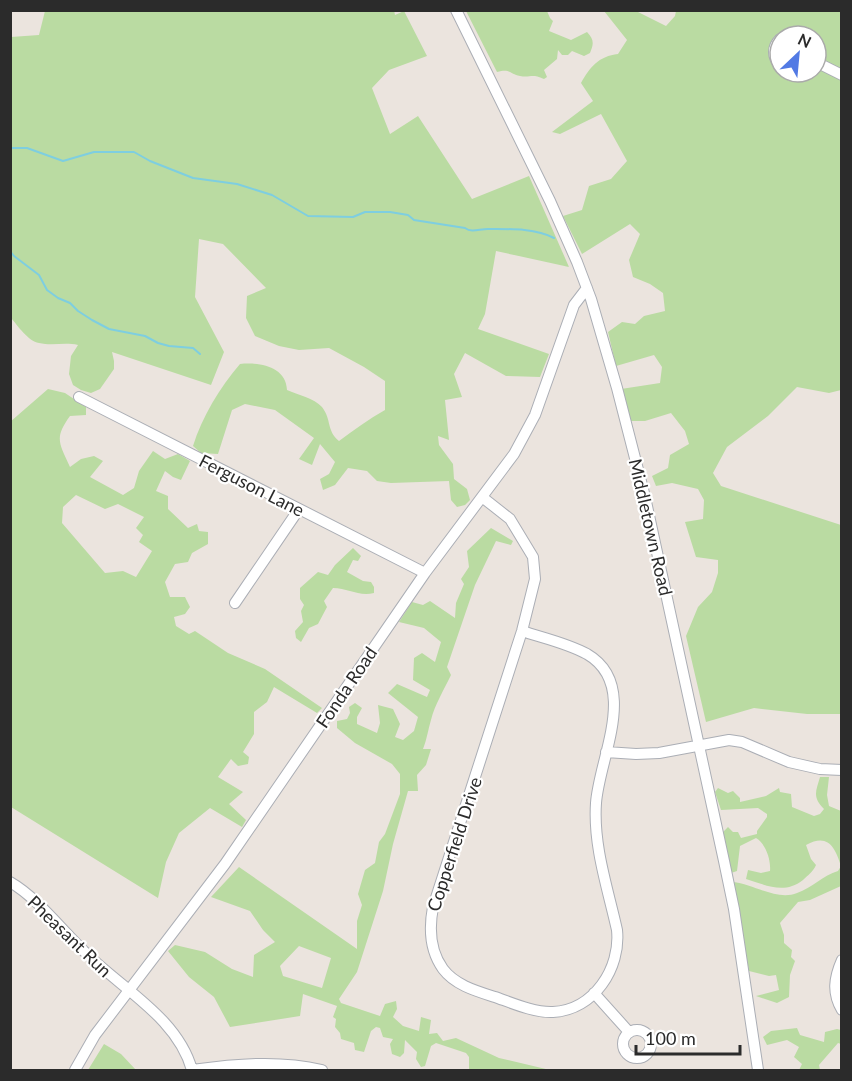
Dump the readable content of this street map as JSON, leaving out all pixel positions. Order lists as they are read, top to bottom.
{
  "streets": {
    "street": [
      "Ferguson Lane",
      "Middletown Road",
      "Fonda Road",
      "Copperfield Drive",
      "Pheasant Run"
    ]
  },
  "crossings": [
    ["Ferguson Lane", "Fonda Road"],
    ["Middletown Road", "Fonda Road"],
    ["Fonda Road", "Copperfield Drive"],
    ["Fonda Road", "Pheasant Run"]
  ],
  "scale_bar": "100 m",
  "north": "top right"
}
